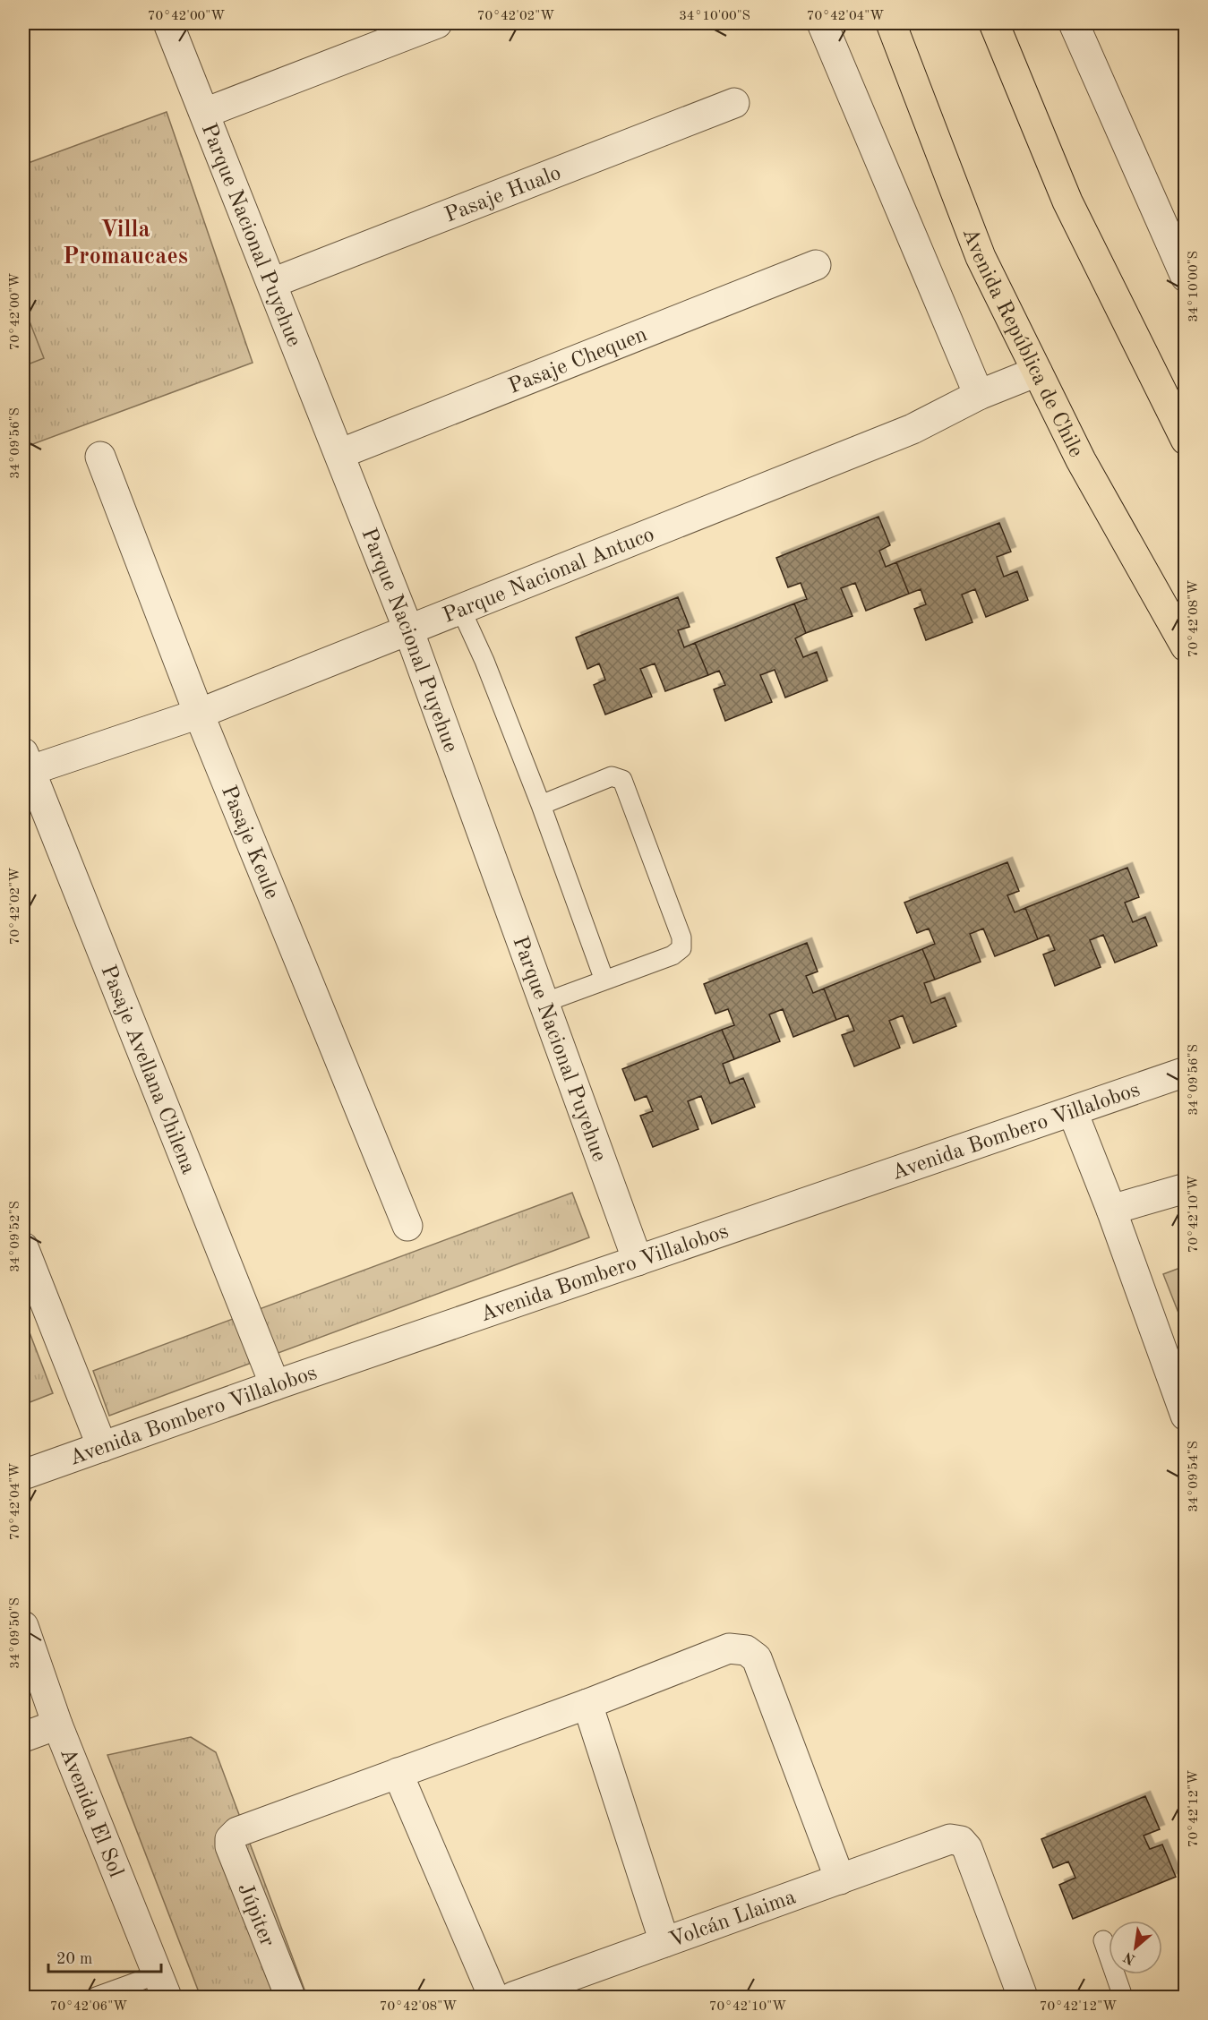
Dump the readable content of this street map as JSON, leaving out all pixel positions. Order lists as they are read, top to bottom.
{
  "streets": {
    "main road": ["Avenida República de Chile"],
    "street": [
      "Pasaje Hualo",
      "Parque Nacional Puyehue",
      "Pasaje Chequen",
      "Parque Nacional Antuco",
      "Pasaje Keule",
      "Pasaje Avellana Chilena",
      "Avenida Bombero Villalobos",
      "Avenida El Sol",
      "Júpiter",
      "Volcán Llaima"
    ]
  },
  "crossings": [
    ["Pasaje Hualo", "Parque Nacional Puyehue"],
    ["Parque Nacional Puyehue", "Pasaje Chequen"],
    ["Parque Nacional Puyehue", "Parque Nacional Antuco"],
    ["Parque Nacional Puyehue", "Avenida Bombero Villalobos"],
    ["Avenida República de Chile", "Parque Nacional Antuco"],
    ["Parque Nacional Antuco", "Pasaje Keule"],
    ["Parque Nacional Antuco", "Pasaje Avellana Chilena"],
    ["Pasaje Avellana Chilena", "Avenida Bombero Villalobos"]
  ],
  "districts": ["Villa Promaucaes"],
  "scale_bar": "20 m",
  "north": "bottom left",
  "coordinates": [
    "70°42'00\"W",
    "70°42'02\"W",
    "34°10'00\"S",
    "70°42'04\"W",
    "34°09'56\"S",
    "70°42'08\"W",
    "70°42'10\"W",
    "34°09'52\"S",
    "34°09'54\"S",
    "34°09'50\"S",
    "70°42'12\"W",
    "70°42'06\"W"
  ]
}
